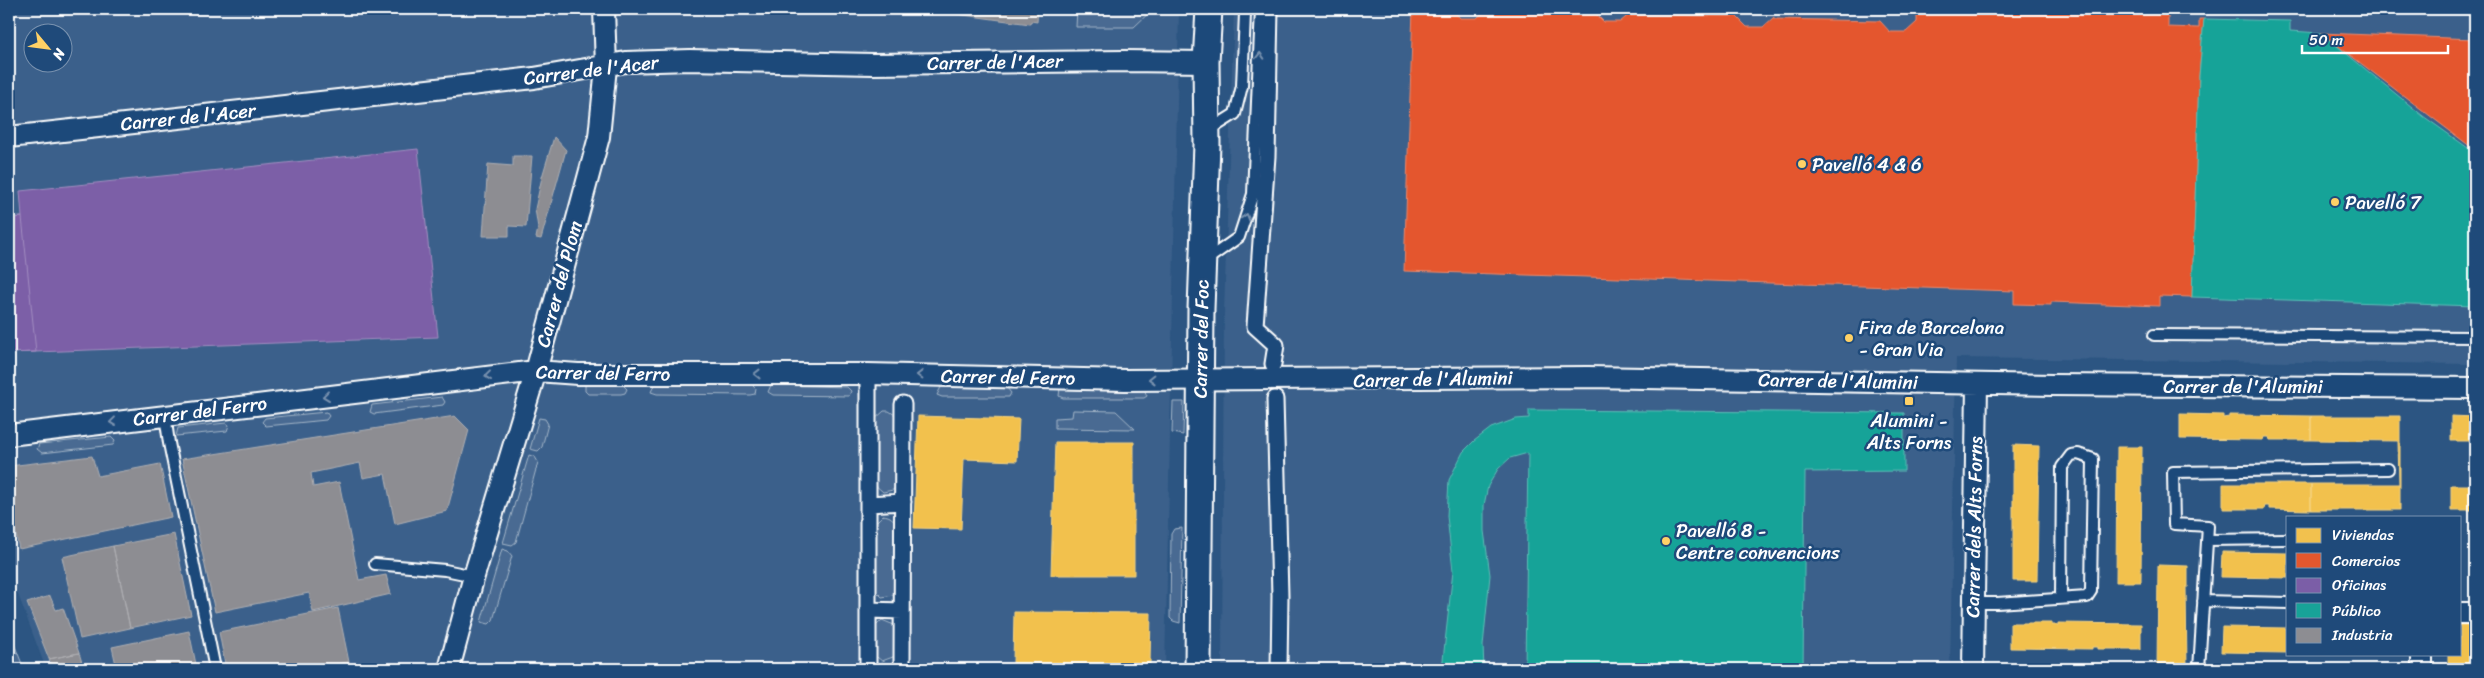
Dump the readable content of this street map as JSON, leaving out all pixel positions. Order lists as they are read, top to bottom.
{
  "streets": {
    "street": [
      "Carrer de l'Acer",
      "Carrer del Plom",
      "Carrer del Foc",
      "Carrer del Ferro",
      "Carrer de l'Alumini",
      "Carrer dels Alts Forns"
    ]
  },
  "crossings": [
    ["Carrer de l'Acer", "Carrer del Plom"],
    ["Carrer de l'Acer", "Carrer del Foc"],
    ["Carrer del Plom", "Carrer del Ferro"],
    ["Carrer del Foc", "Carrer del Ferro"],
    ["Carrer del Foc", "Carrer de l'Alumini"],
    ["Carrer del Ferro", "Carrer de l'Alumini"],
    ["Carrer de l'Alumini", "Carrer dels Alts Forns"]
  ],
  "one_way": ["Carrer del Ferro"],
  "places": {
    "other": [
      "Pavelló 4 & 6",
      "Pavelló 7",
      "Fira de Barcelona - Gran Via",
      "Pavelló 8 - Centre convencions"
    ],
    "transit": ["Alumini - Alts Forns"]
  },
  "legend": [
    "Viviendas",
    "Comercios",
    "Oficinas",
    "Público",
    "Industria"
  ],
  "scale_bar": "50 m",
  "north": "bottom right"
}
